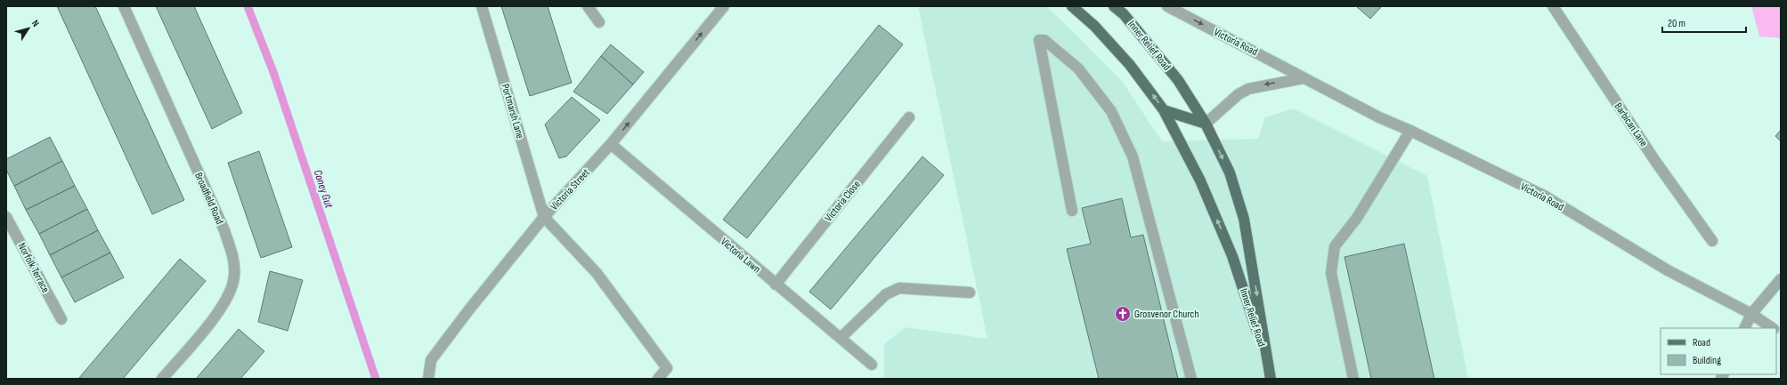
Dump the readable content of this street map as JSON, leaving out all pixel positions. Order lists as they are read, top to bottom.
{
  "streets": {
    "main road": ["Inner Relief Road"],
    "street": [
      "Victoria Road",
      "Portmarsh Lane",
      "Barbican Lane",
      "Victoria Street",
      "Broadfield Road",
      "Victoria Close",
      "Victoria Lawn",
      "Norfolk Terrace"
    ]
  },
  "crossings": [
    ["Portmarsh Lane", "Victoria Street"],
    ["Victoria Street", "Victoria Lawn"],
    ["Victoria Close", "Victoria Lawn"]
  ],
  "one_way": ["Victoria Street"],
  "water": ["Coney Gut"],
  "places": {
    "church": ["Grosvenor Church"]
  },
  "legend": ["Road", "Building"],
  "scale_bar": "20 m",
  "north": "top right"
}
